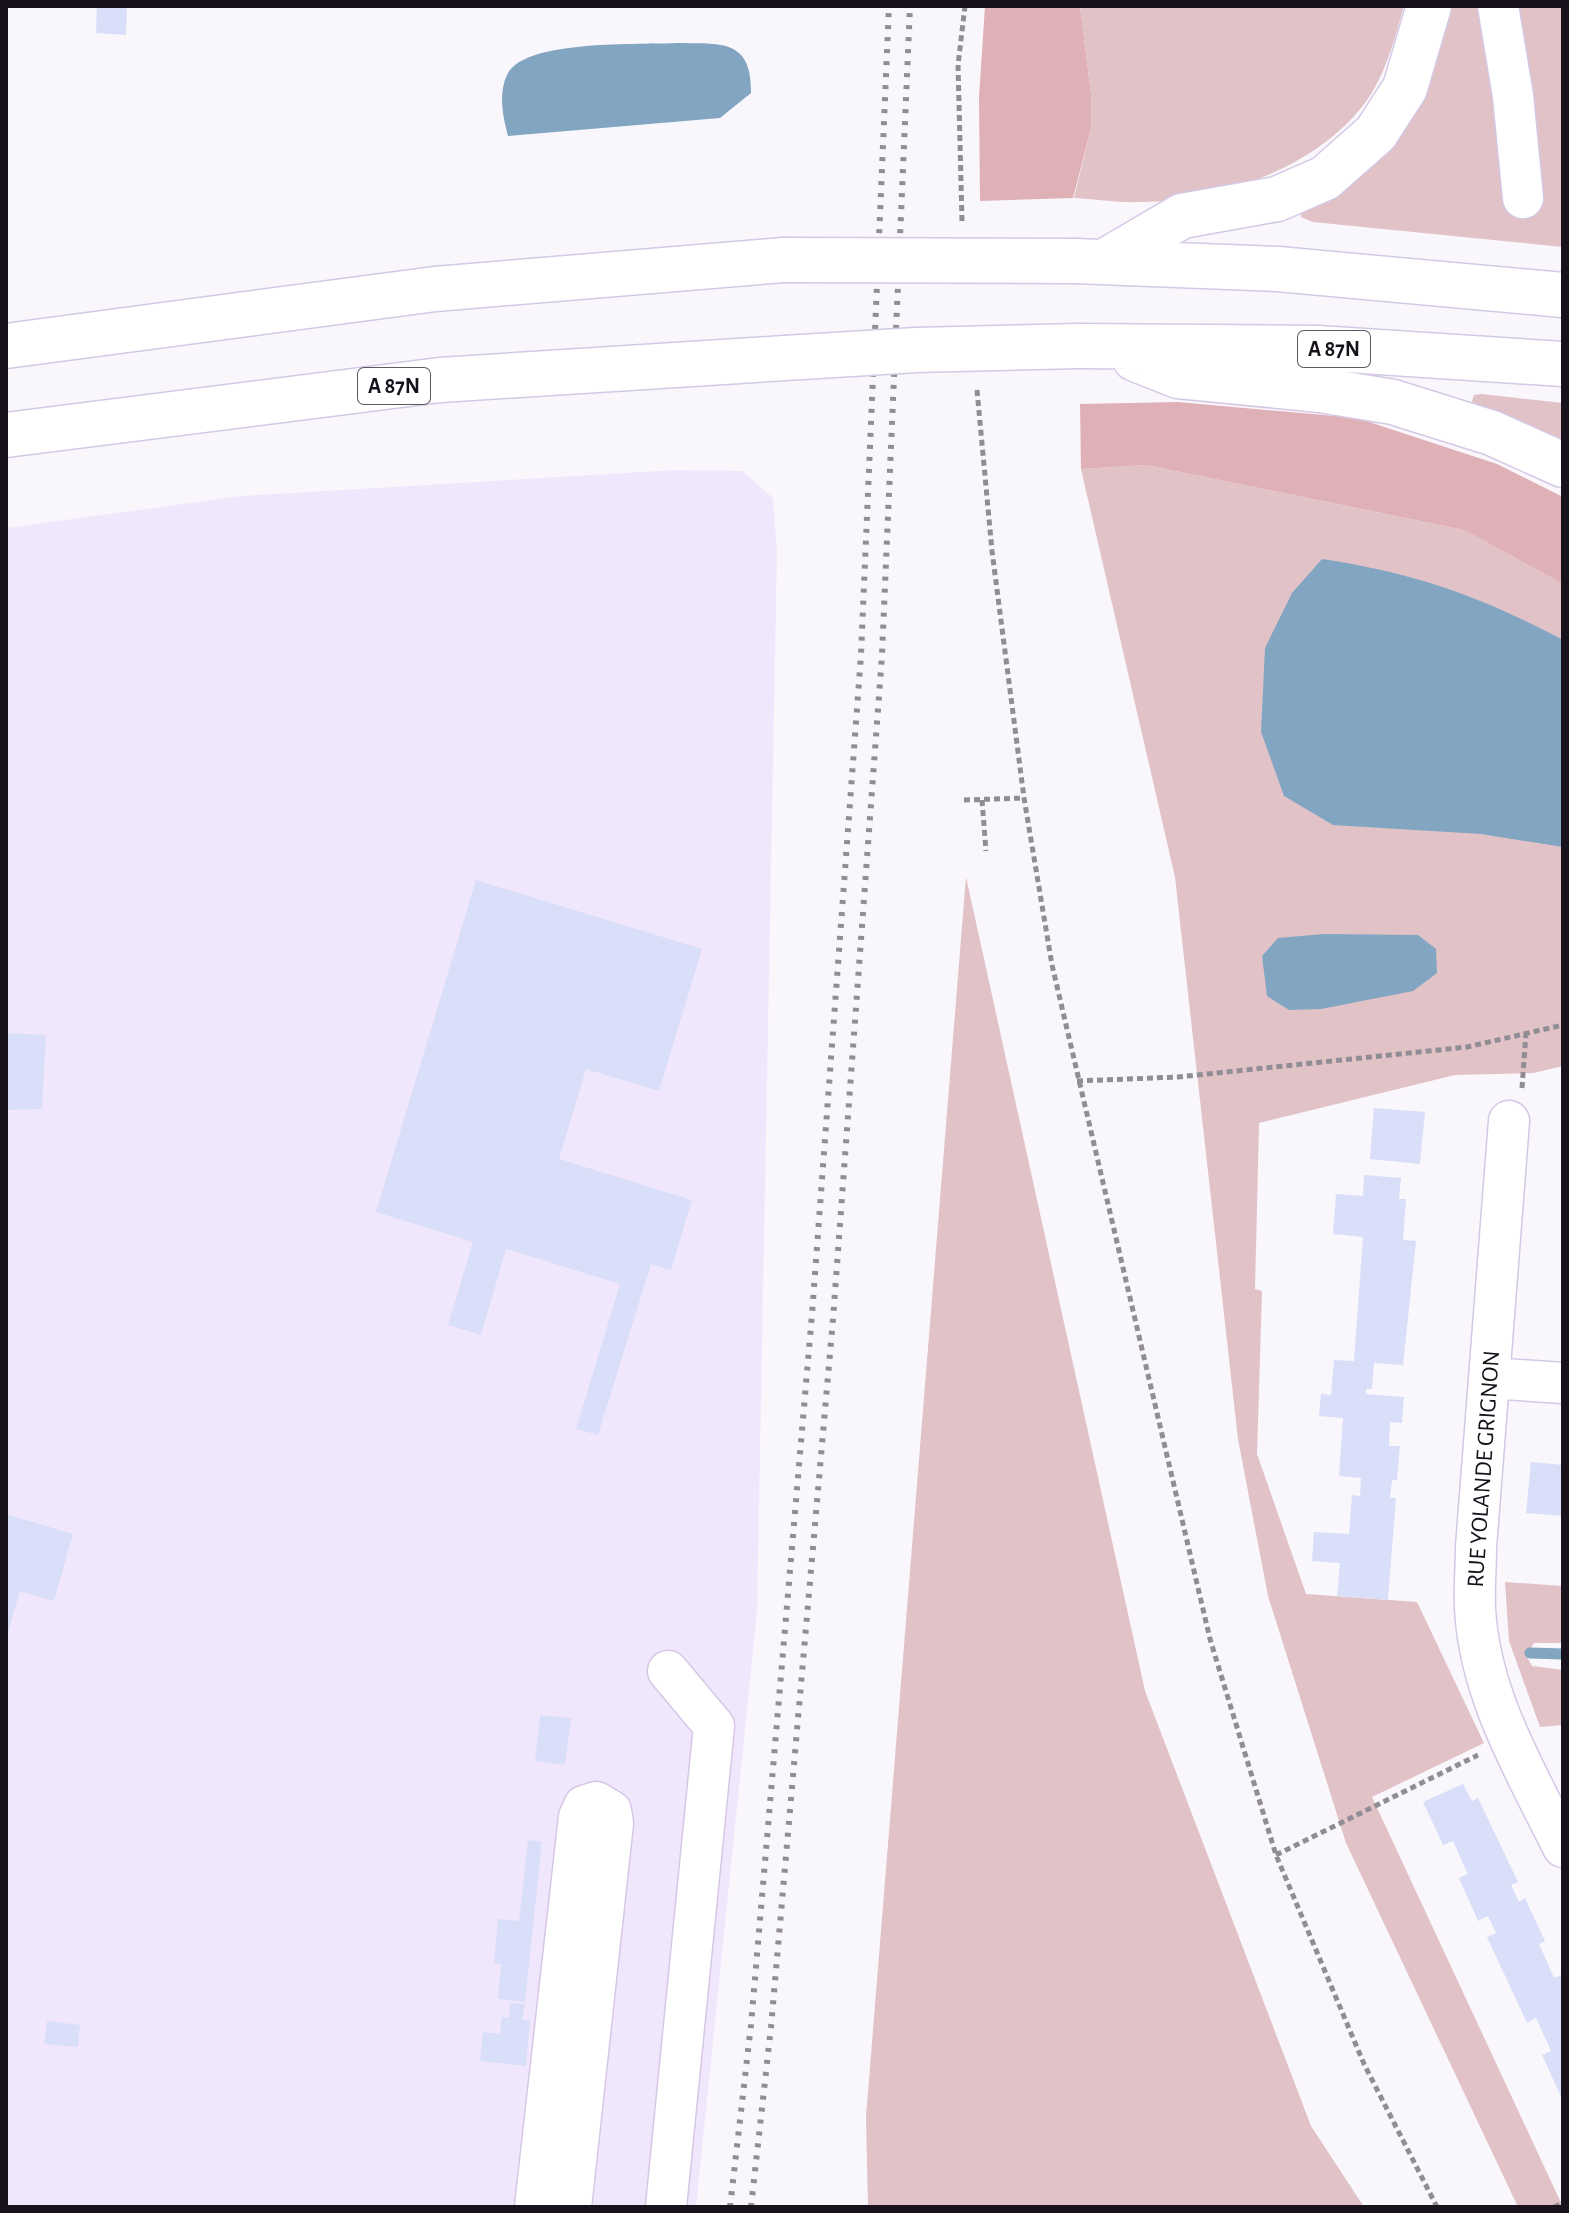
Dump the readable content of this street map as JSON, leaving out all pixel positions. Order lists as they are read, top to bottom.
{
  "streets": {
    "highway": ["A 87N"],
    "street": ["RUE YOLANDE GRIGNON"]
  }
}
